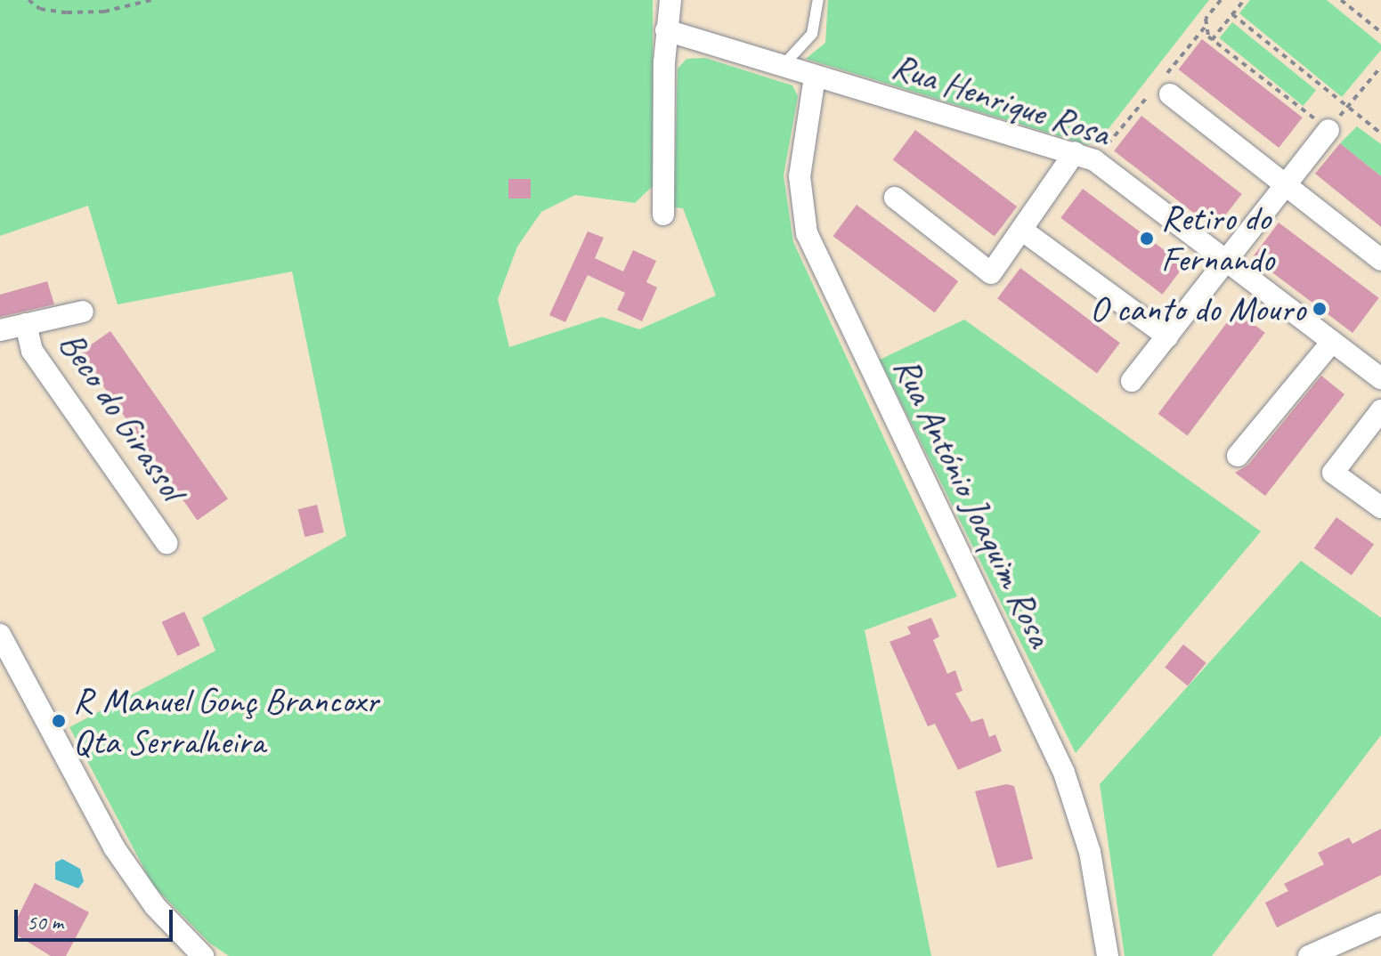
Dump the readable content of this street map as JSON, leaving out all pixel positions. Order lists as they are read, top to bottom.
{
  "streets": {
    "street": ["Rua Henrique Rosa", "Beco do Girassol", "Rua António Joaquim Rosa"]
  },
  "crossings": [
    ["Rua Henrique Rosa", "Rua António Joaquim Rosa"]
  ],
  "places": ["Retiro do Fernando", "O canto do Mouro", "R Manuel Gonç Brancoxr Qta Serralheira"],
  "scale_bar": "50 m"
}
